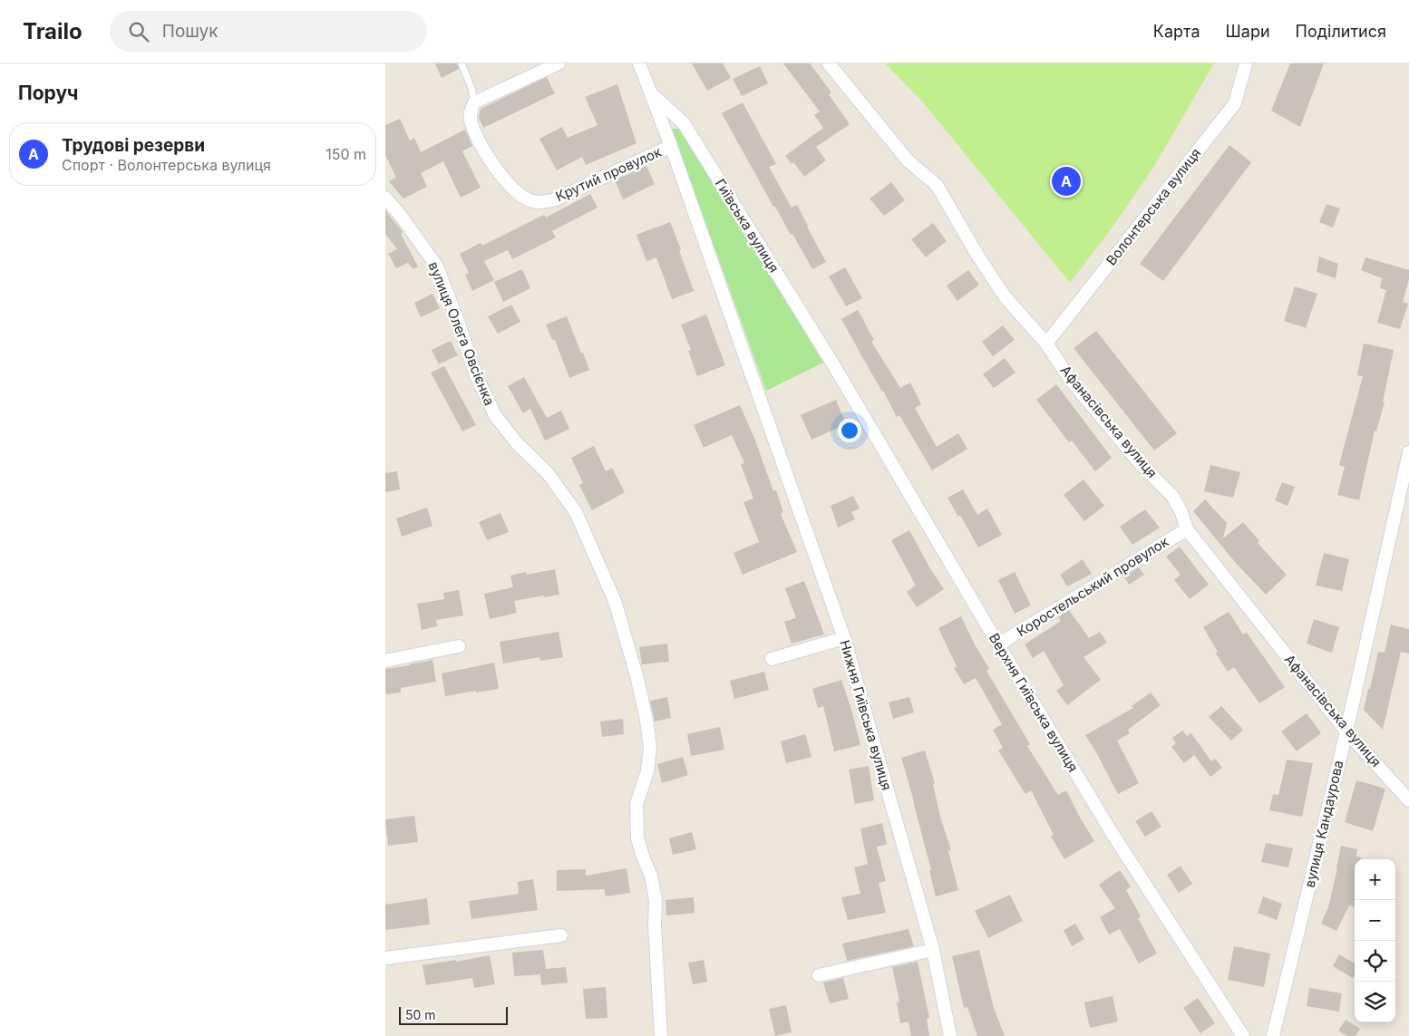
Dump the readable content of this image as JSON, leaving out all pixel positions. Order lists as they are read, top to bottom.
{
  "streets": {
    "street": [
      "Крутий провулок",
      "Волонтерська вулиця",
      "Гиївська вулиця",
      "вулиця Олега Овсієнка",
      "Афанасівська вулиця",
      "Коростельський провулок",
      "Верхня Гиївська вулиця",
      "Нижня Гиївська вулиця",
      "вулиця Кандаурова"
    ]
  },
  "crossings": [
    ["Крутий провулок", "Гиївська вулиця"],
    ["Волонтерська вулиця", "Афанасівська вулиця"],
    ["Гиївська вулиця", "Верхня Гиївська вулиця"],
    ["Гиївська вулиця", "Нижня Гиївська вулиця"],
    ["Афанасівська вулиця", "Коростельський провулок"],
    ["Афанасівська вулиця", "вулиця Кандаурова"],
    ["Коростельський провулок", "Верхня Гиївська вулиця"]
  ],
  "scale_bar": "50 m",
  "page": {
    "header": "Trailo",
    "search": "Пошук",
    "nav": ["Карта", "Шари", "Поділитися"],
    "heading": "Поруч",
    "list": [
      {
        "mark": "A",
        "name": "Трудові резерви",
        "note": "Спорт · Волонтерська вулиця",
        "value": "150 m"
      }
    ],
    "pins": "A",
    "map_buttons": ["+", "−"],
    "scale": "50 m"
  }
}
